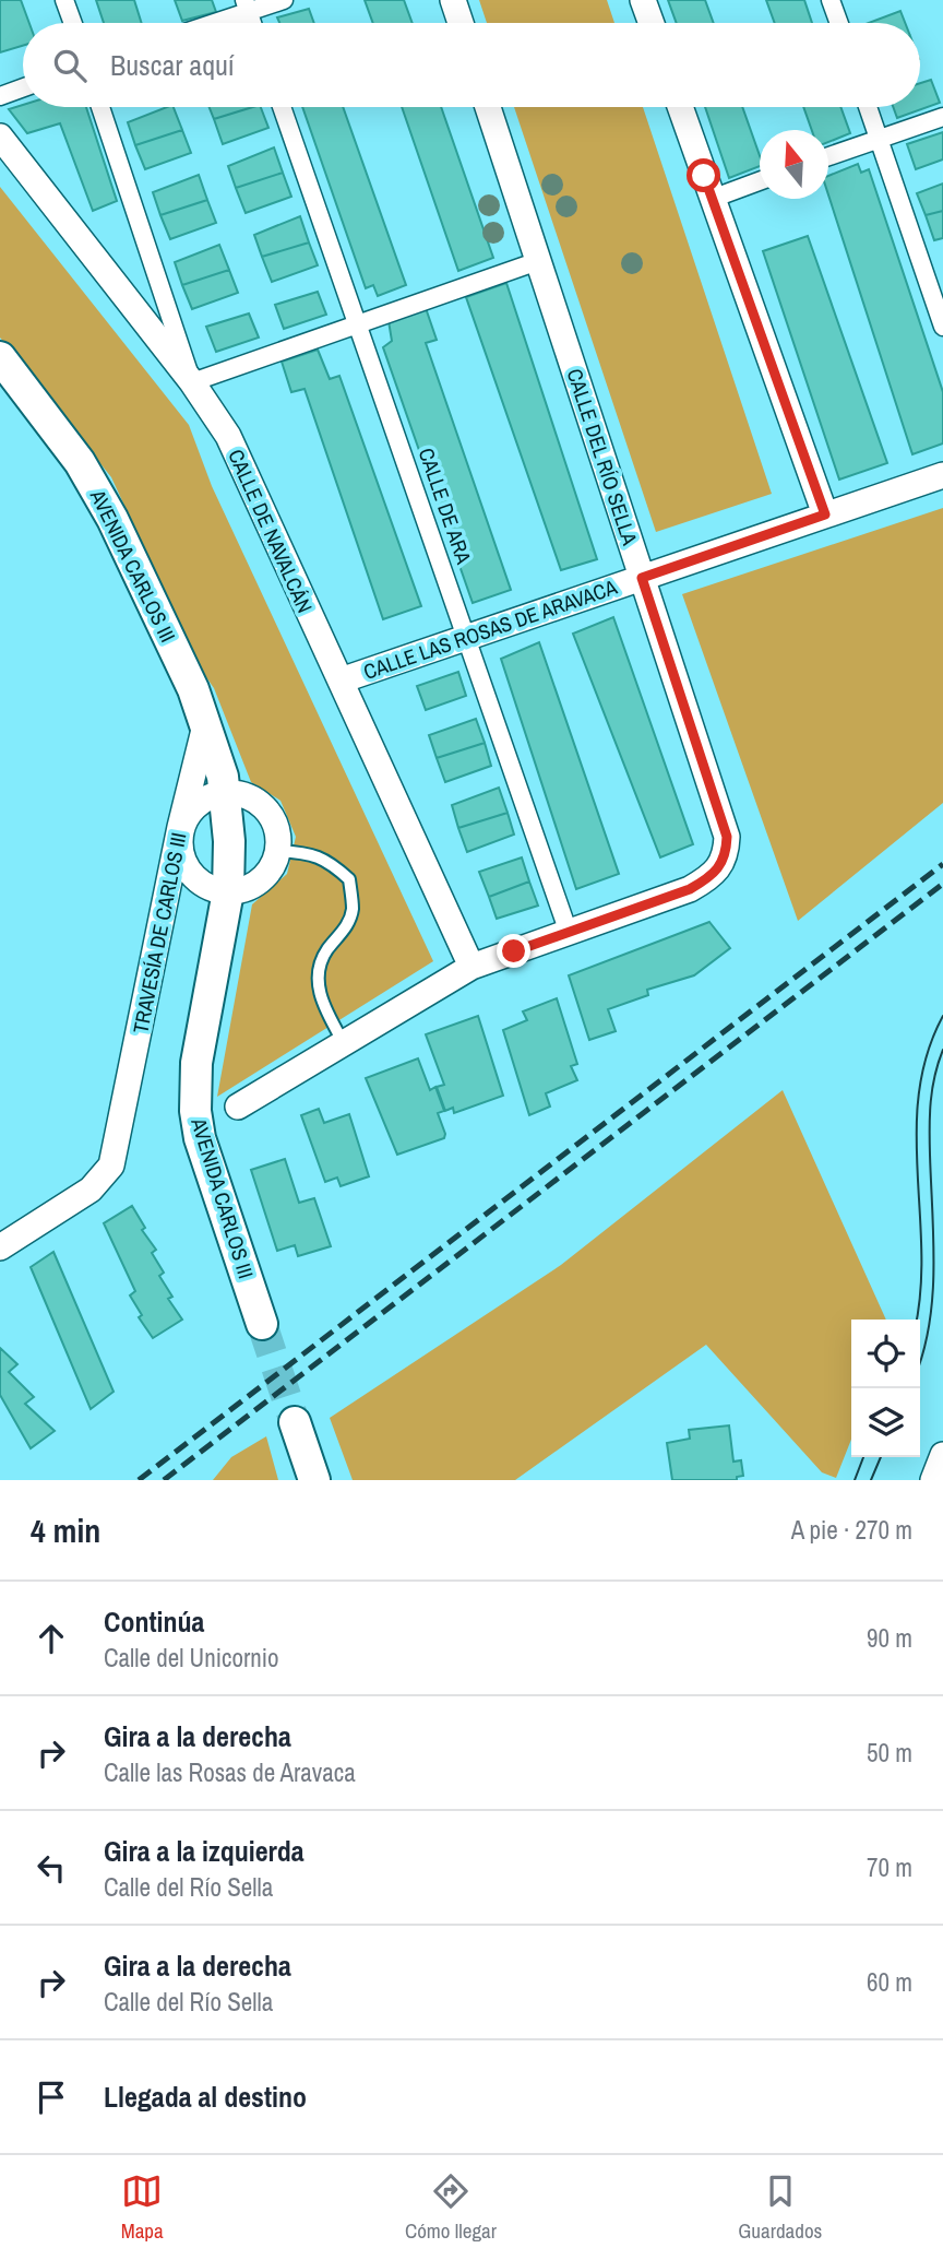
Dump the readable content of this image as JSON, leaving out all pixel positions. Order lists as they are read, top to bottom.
{
  "streets": {
    "street": [
      "CALLE DEL RÍO SELLA",
      "CALLE DE ARA",
      "CALLE DE NAVALCÁN",
      "AVENIDA CARLOS III",
      "CALLE LAS ROSAS DE ARAVACA",
      "TRAVESÍA DE CARLOS III"
    ]
  },
  "crossings": [
    ["CALLE DEL RÍO SELLA", "CALLE DE ARA"],
    ["CALLE DEL RÍO SELLA", "CALLE DE NAVALCÁN"],
    ["CALLE DEL RÍO SELLA", "CALLE LAS ROSAS DE ARAVACA"],
    ["CALLE DE ARA", "CALLE LAS ROSAS DE ARAVACA"],
    ["CALLE DE NAVALCÁN", "CALLE LAS ROSAS DE ARAVACA"],
    ["AVENIDA CARLOS III", "TRAVESÍA DE CARLOS III"]
  ],
  "north": "top",
  "page": {
    "search": "Buscar aquí",
    "heading": ["4 min", "A pie · 270 m"],
    "list": [
      ["Continúa", "Calle del Unicornio", "90 m"],
      ["Gira a la derecha", "Calle las Rosas de Aravaca", "50 m"],
      ["Gira a la izquierda", "Calle del Río Sella", "70 m"],
      ["Gira a la derecha", "Calle del Río Sella", "60 m"],
      "Llegada al destino"
    ],
    "nav": ["Mapa", "Cómo llegar", "Guardados"]
  }
}
